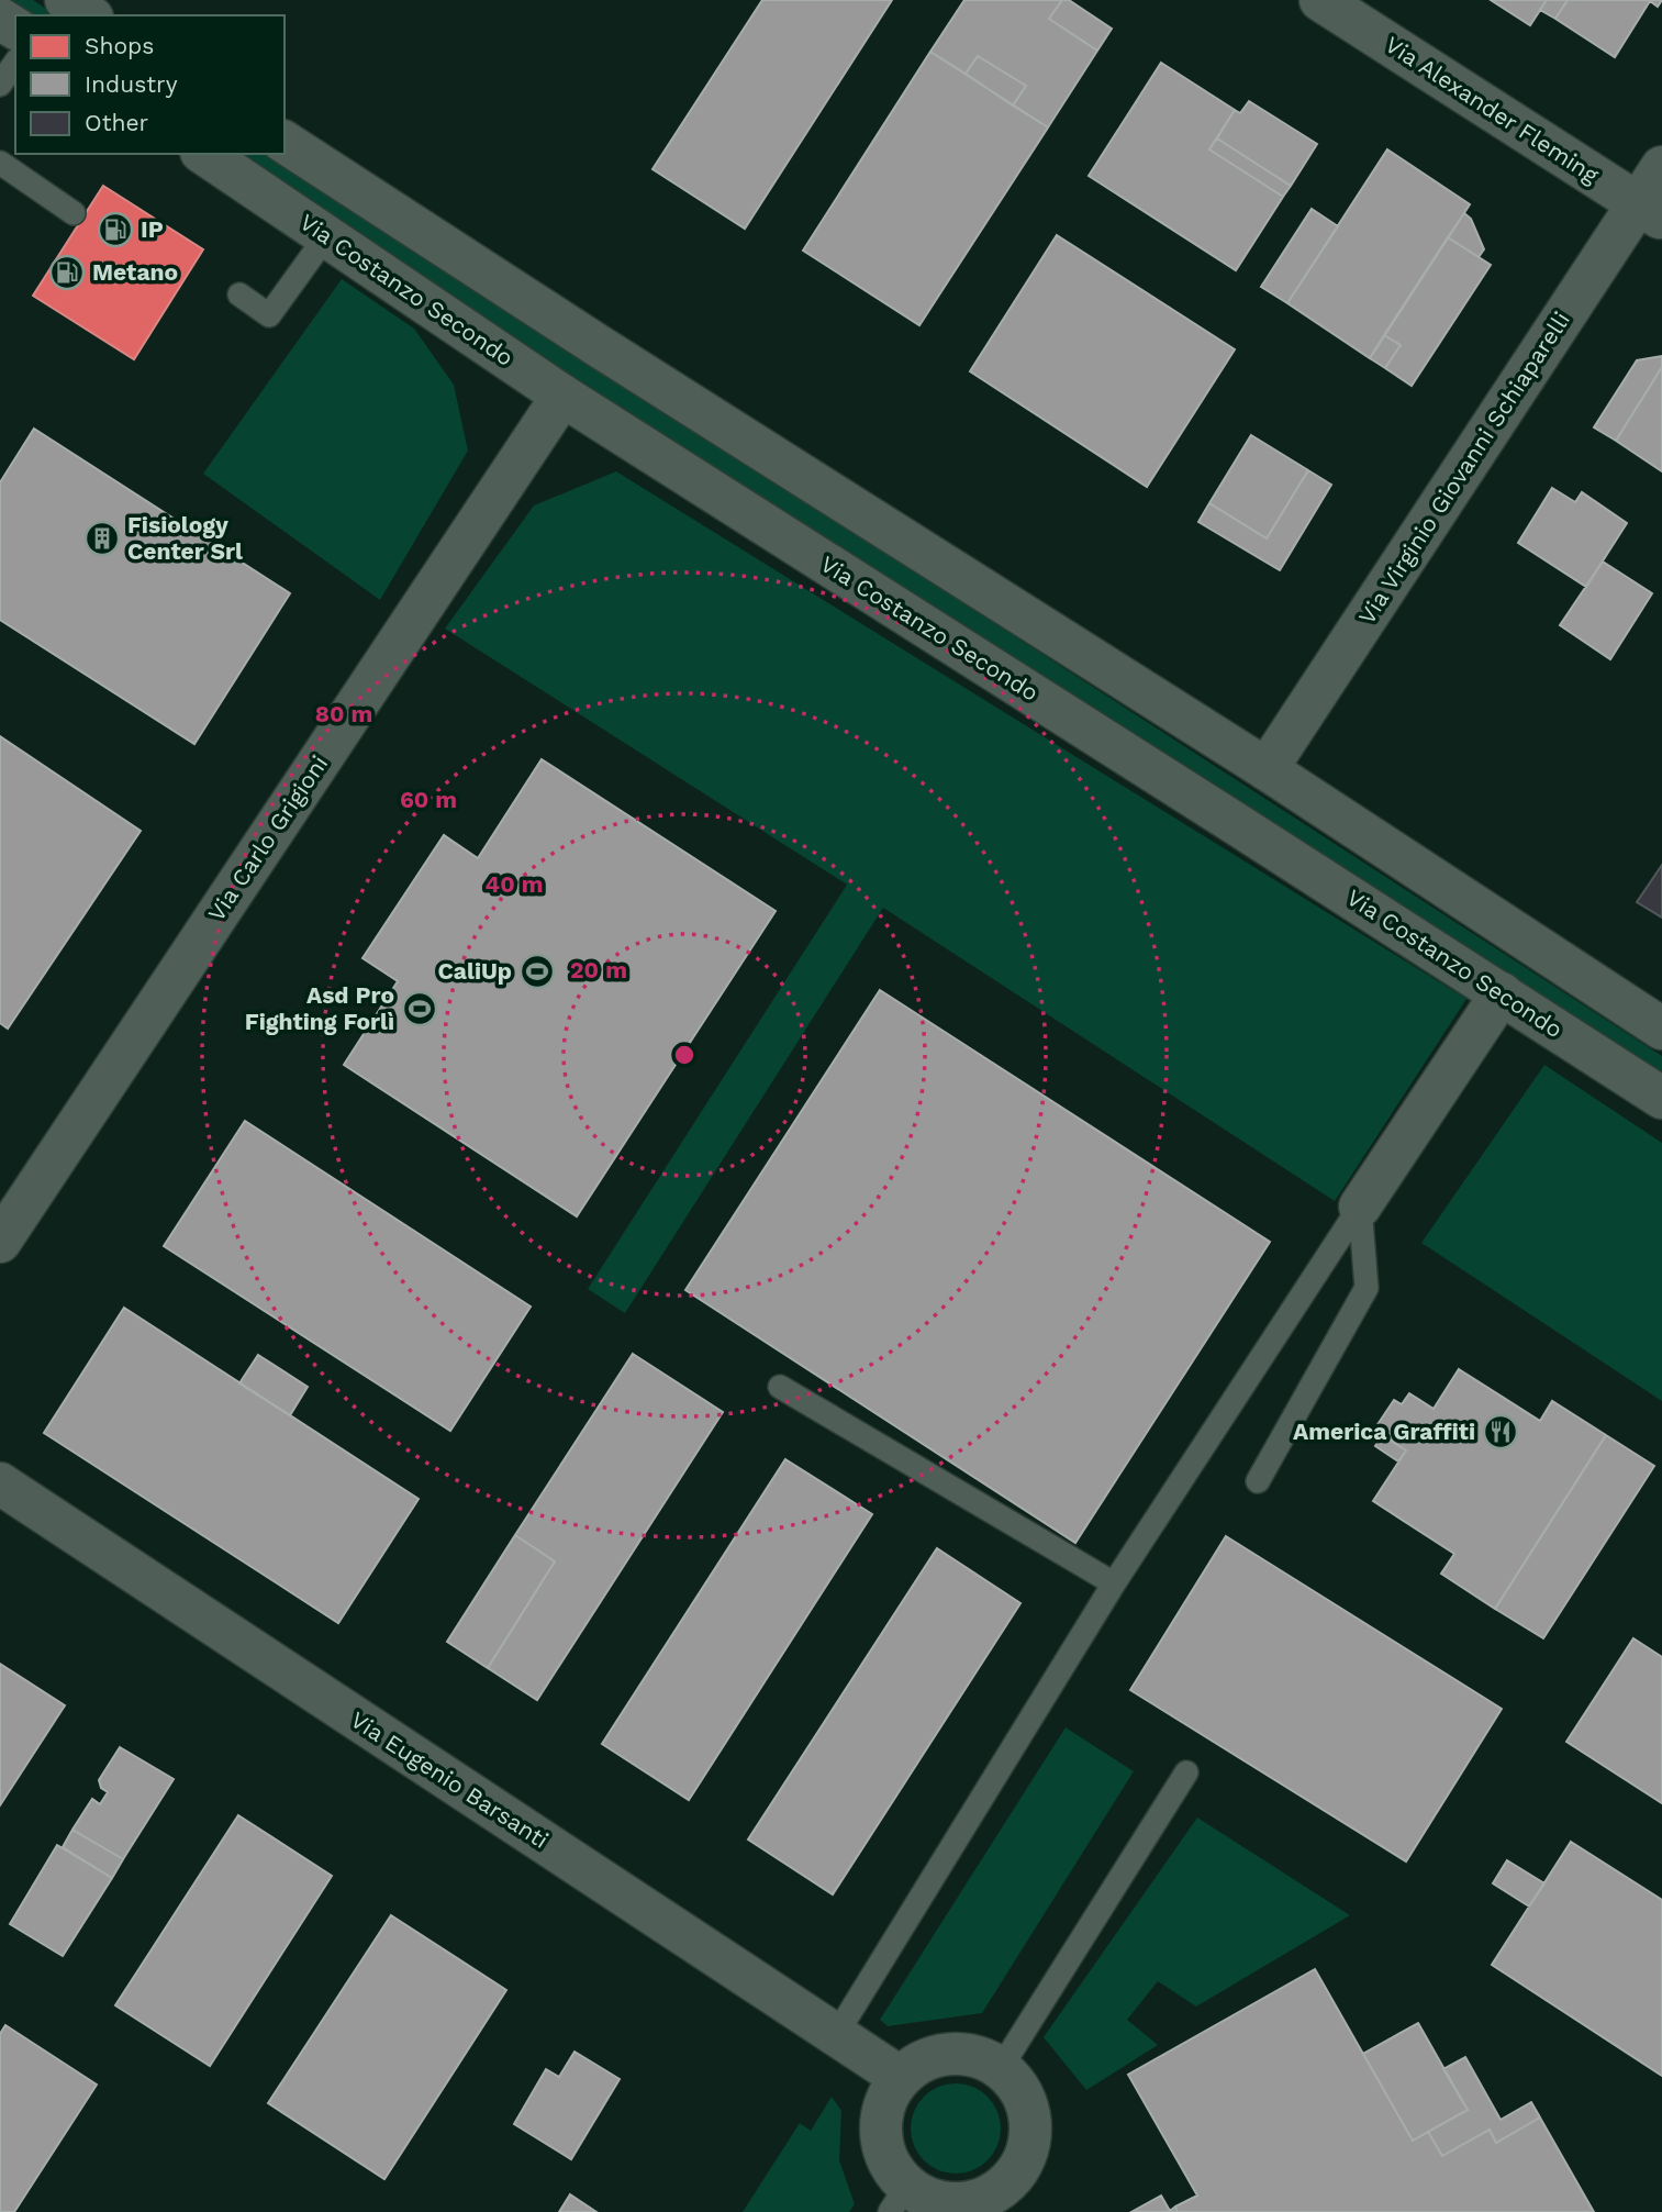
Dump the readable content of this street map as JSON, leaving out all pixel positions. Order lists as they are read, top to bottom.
{
  "streets": {
    "street": [
      "Via Alexander Fleming",
      "Via Costanzo Secondo",
      "Via Virginio Giovanni Schiaparelli",
      "Via Carlo Grigioni",
      "Via Eugenio Barsanti"
    ]
  },
  "crossings": [
    ["Via Alexander Fleming", "Via Virginio Giovanni Schiaparelli"],
    ["Via Costanzo Secondo", "Via Carlo Grigioni"]
  ],
  "places": {
    "fuel station": ["IP", "Metano"],
    "building": ["Fisiology Center Srl"],
    "sports": ["CaliUp", "Asd Pro Fighting Forlì"],
    "restaurant": ["America Graffiti"]
  },
  "legend": ["Shops", "Industry", "Other"],
  "rings": [
    "80 m",
    "60 m",
    "40 m",
    "20 m"
  ]
}
